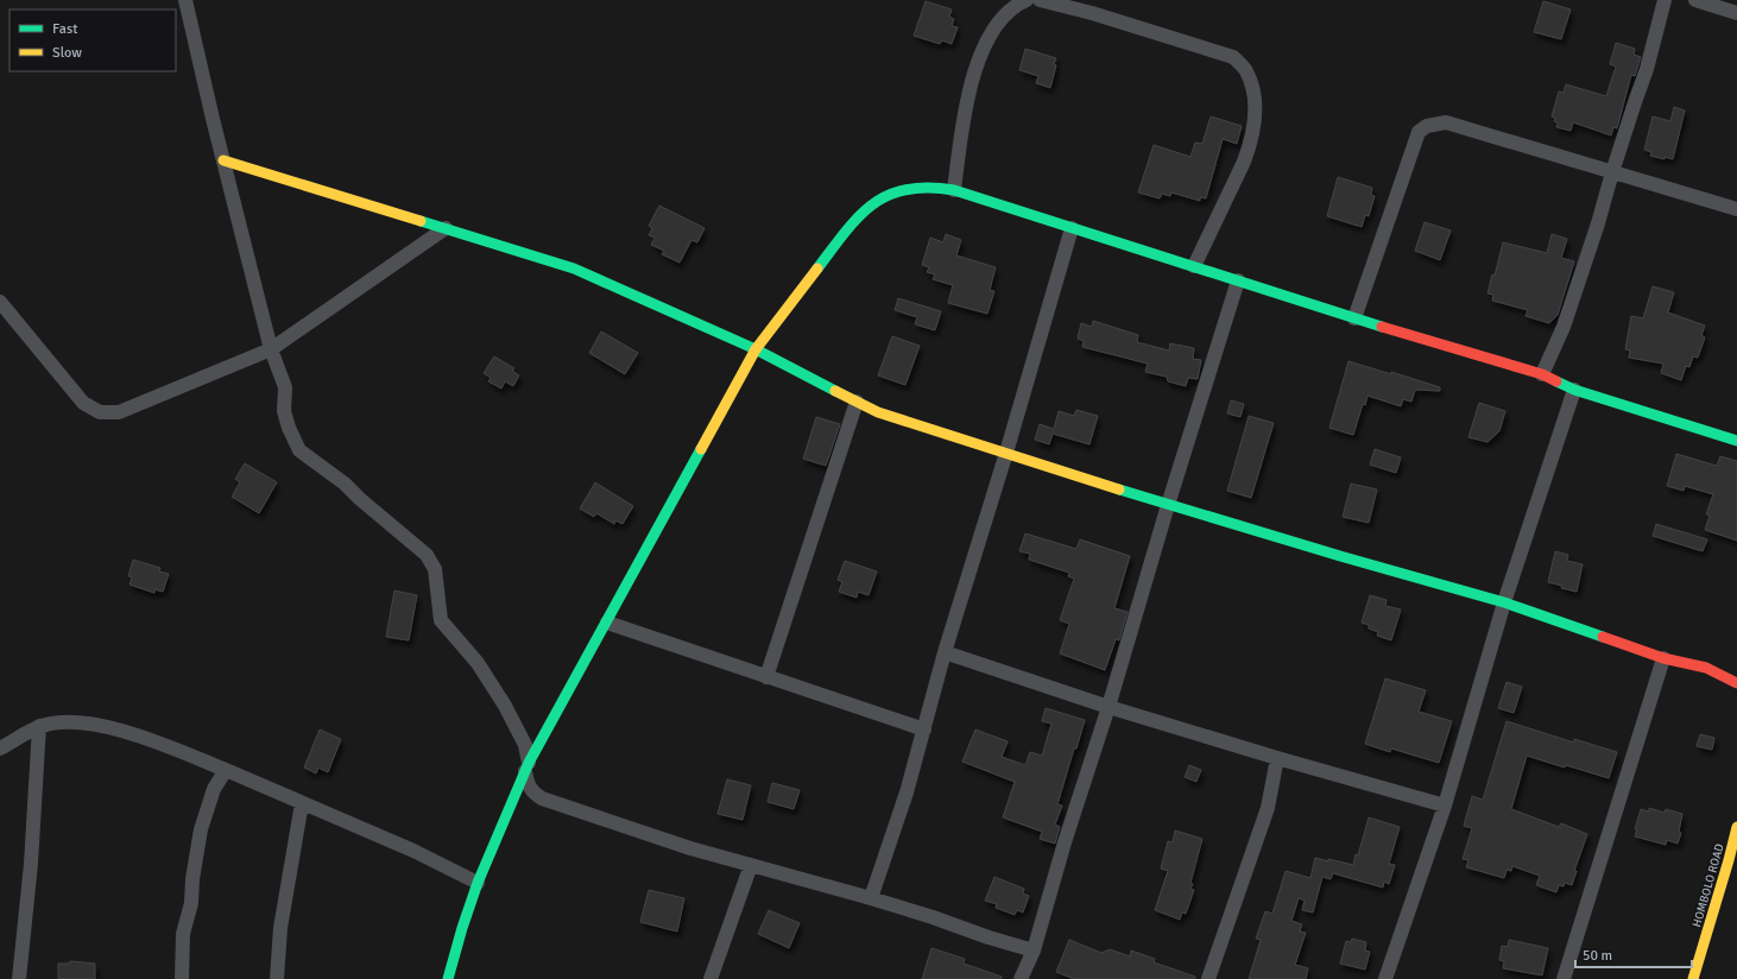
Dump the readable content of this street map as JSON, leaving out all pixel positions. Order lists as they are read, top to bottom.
{
  "streets": {
    "street": ["HOMBOLO ROAD"]
  },
  "legend": ["Fast", "Slow"],
  "scale_bar": "50 m"
}
